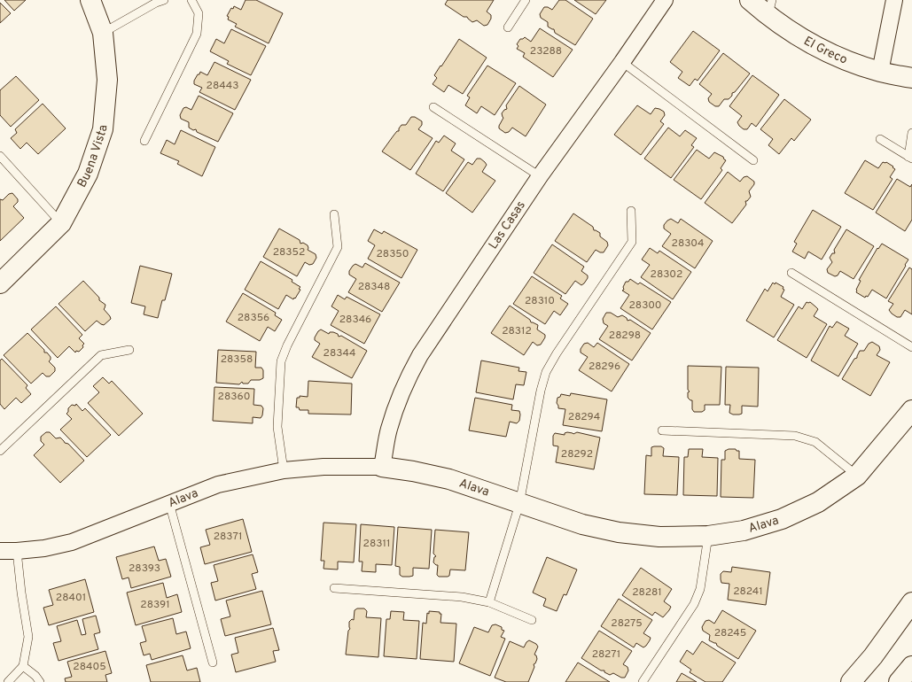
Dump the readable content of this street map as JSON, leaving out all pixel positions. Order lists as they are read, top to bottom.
{
  "streets": {
    "street": [
      "El Greco",
      "Buena Vista",
      "Las Casas",
      "Alava"
    ]
  },
  "crossings": [
    ["Las Casas", "Alava"]
  ],
  "house_numbers": [
    "23288",
    "28443",
    "28304",
    "28352",
    "28350",
    "28302",
    "28348",
    "28310",
    "28300",
    "28356",
    "28346",
    "28312",
    "28298",
    "28344",
    "28358",
    "28296",
    "28360",
    "28294",
    "28292",
    "28371",
    "28311",
    "28393",
    "28241",
    "28281",
    "28401",
    "28391",
    "28275",
    "28245",
    "28271",
    "28405"
  ]
}
